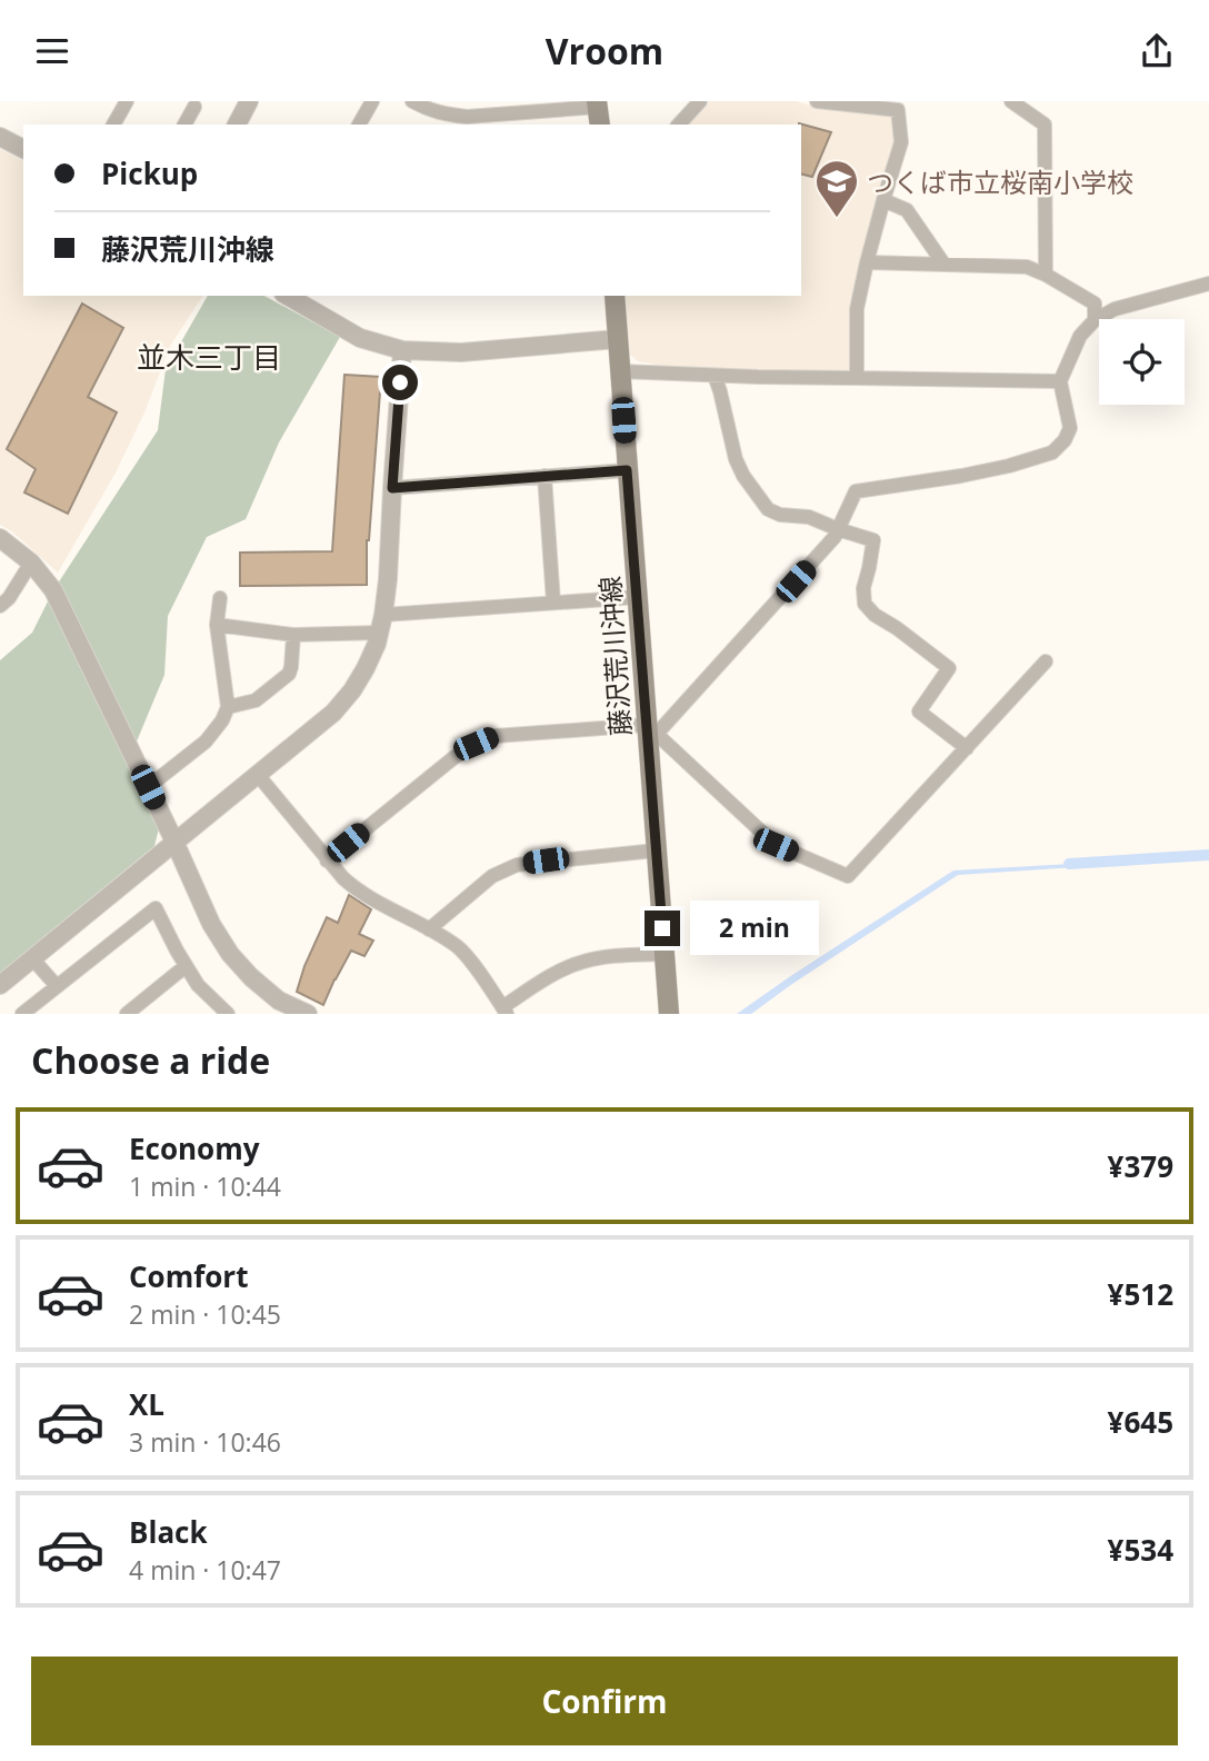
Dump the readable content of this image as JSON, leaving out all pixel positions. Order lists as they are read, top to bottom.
{
  "streets": {
    "main road": ["藤沢荒川沖線"]
  },
  "districts": ["並木三丁目"],
  "places": {
    "school or university": ["つくば市立桜南小学校"]
  },
  "page": {
    "header": "Vroom",
    "banner": ["Pickup", "藤沢荒川沖線"],
    "bubble": "2 min",
    "heading": "Choose a ride",
    "list": [
      {
        "name": "Economy",
        "note": "1 min · 10:44",
        "value": "¥379"
      },
      {
        "name": "Comfort",
        "note": "2 min · 10:45",
        "value": "¥512"
      },
      {
        "name": "XL",
        "note": "3 min · 10:46",
        "value": "¥645"
      },
      {
        "name": "Black",
        "note": "4 min · 10:47",
        "value": "¥534"
      }
    ],
    "buttons": "Confirm"
  }
}
